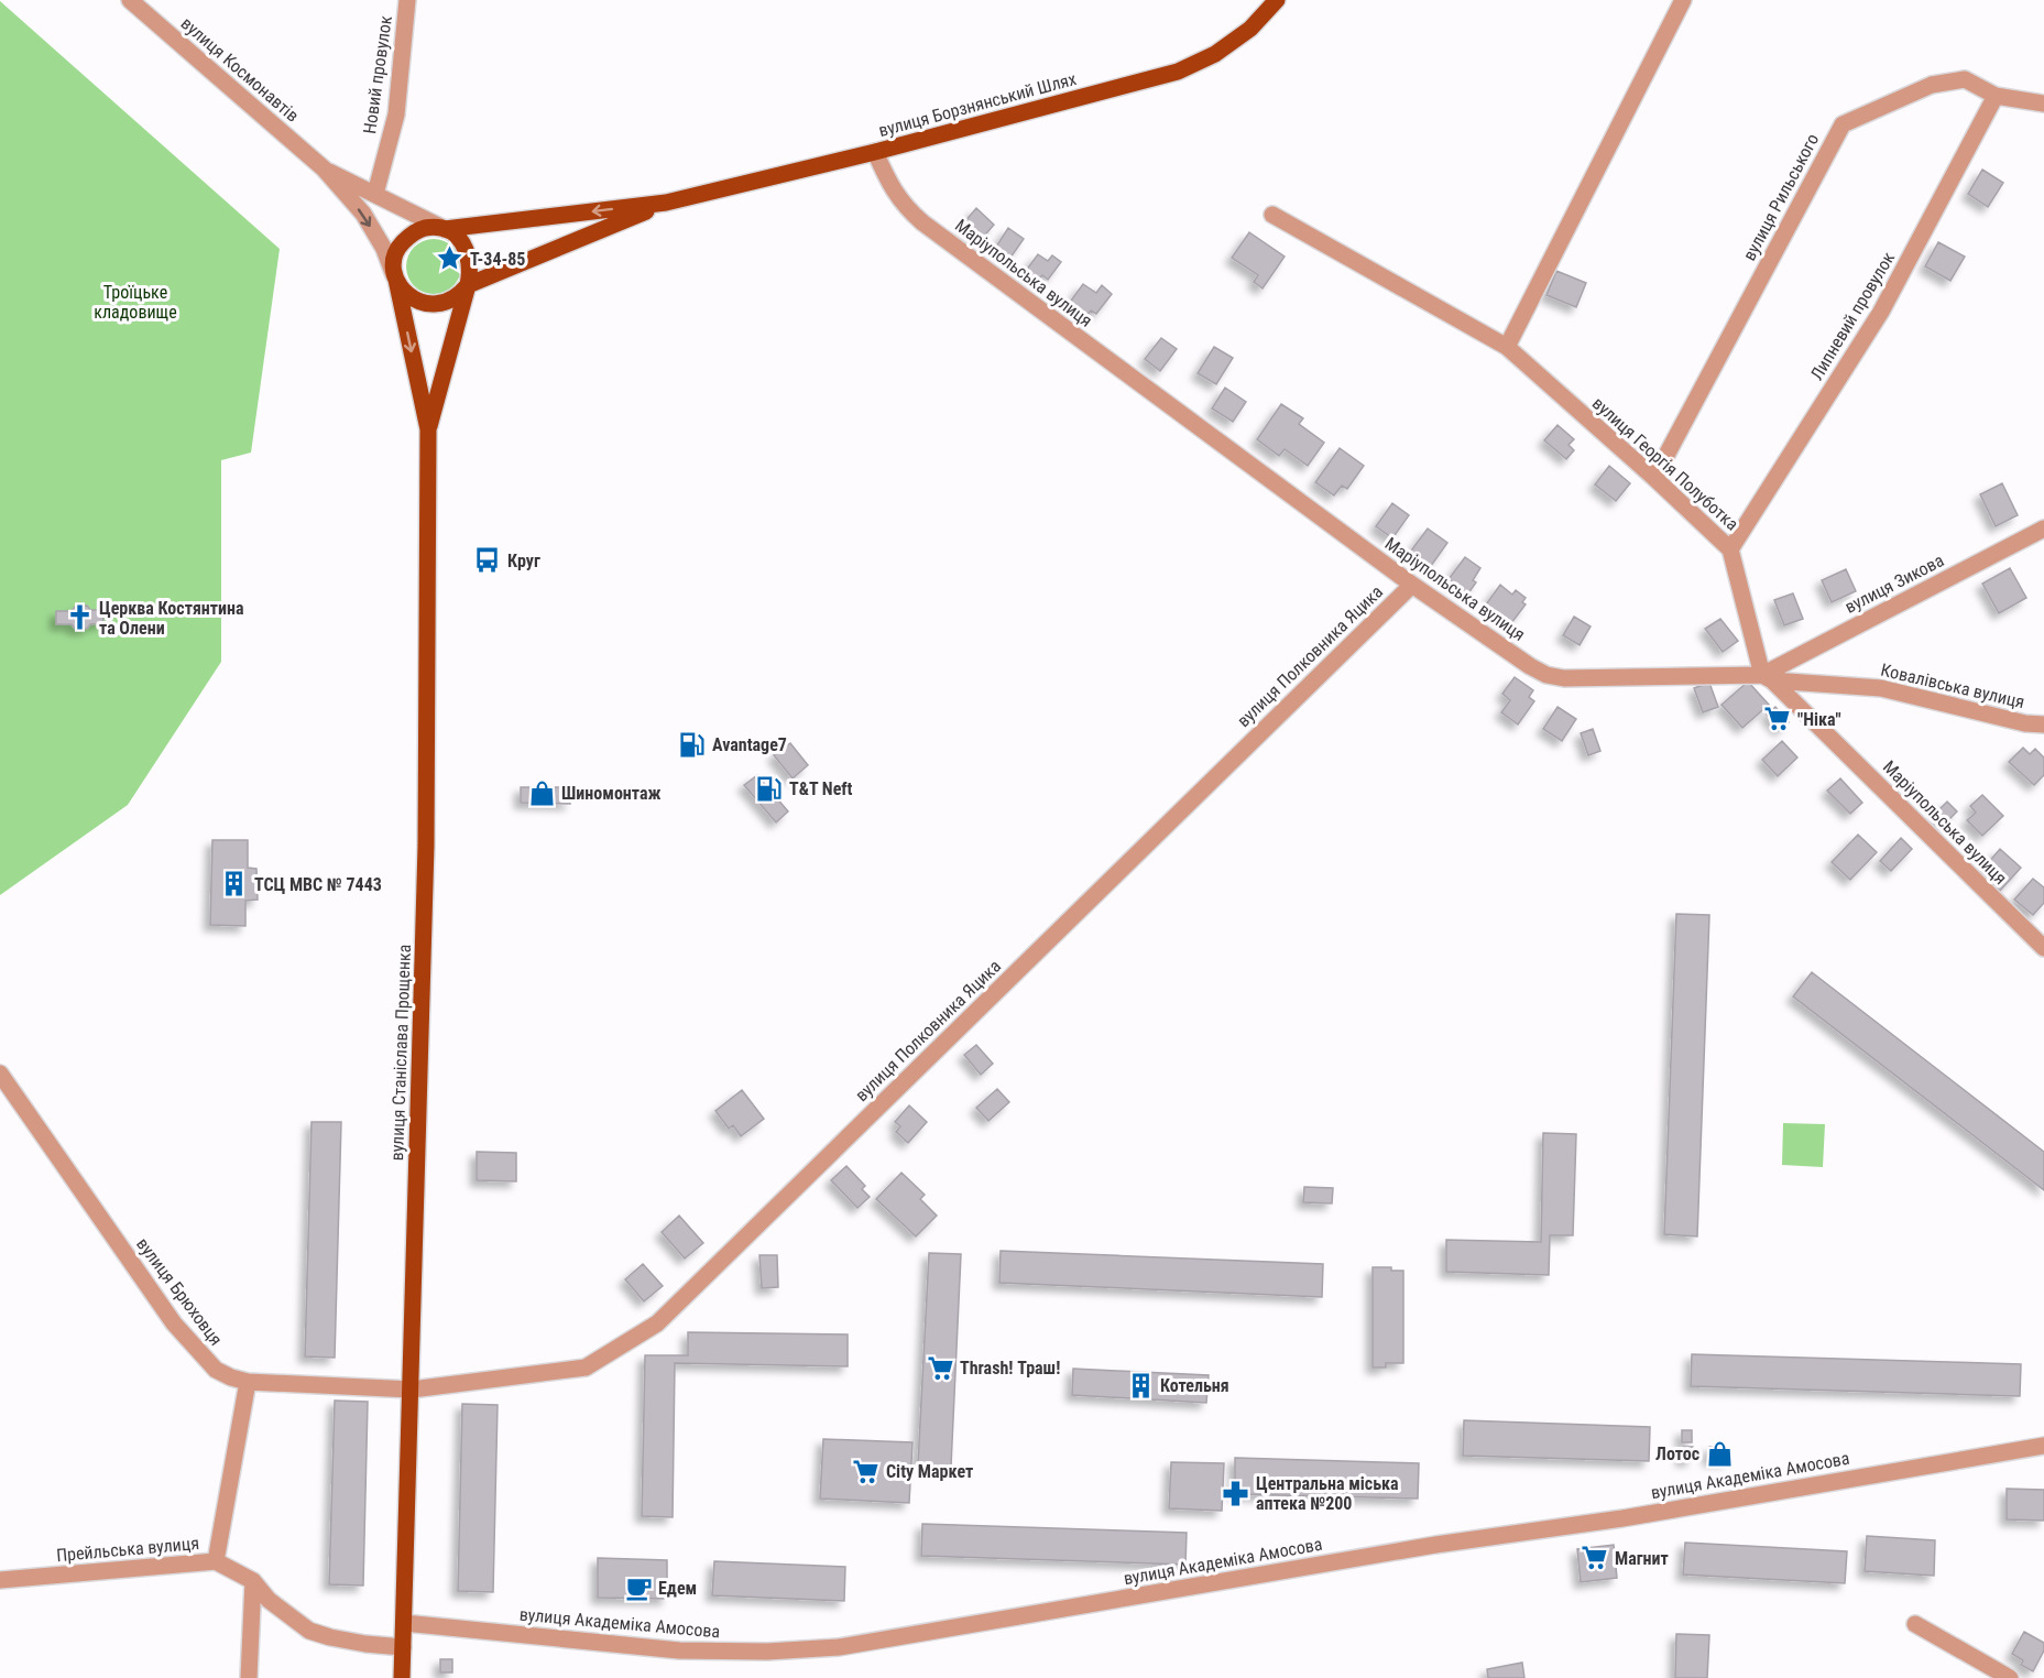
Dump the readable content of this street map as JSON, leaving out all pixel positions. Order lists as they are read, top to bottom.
{
  "streets": {
    "main road": ["вулиця Борзнянський Шлях", "вулиця Станіслава Прощенка"],
    "street": [
      "вулиця Космонавтів",
      "Новий провулок",
      "вулиця Рильського",
      "Маріупольська вулиця",
      "Липневий провулок",
      "вулиця Георгія Полуботка",
      "вулиця Зикова",
      "вулиця Полковника Яцика",
      "Ковалівська вулиця",
      "вулиця Брюховця",
      "вулиця Академіка Амосова",
      "Прейльська вулиця"
    ]
  },
  "crossings": [
    ["вулиця Космонавтів", "Новий провулок"],
    ["вулиця Космонавтів", "вулиця Борзнянський Шлях"],
    ["вулиця Космонавтів", "вулиця Станіслава Прощенка"],
    ["вулиця Борзнянський Шлях", "Маріупольська вулиця"],
    ["вулиця Борзнянський Шлях", "вулиця Станіслава Прощенка"],
    ["вулиця Рильського", "Липневий провулок"],
    ["вулиця Рильського", "вулиця Георгія Полуботка"],
    ["Маріупольська вулиця", "вулиця Георгія Полуботка"],
    ["Маріупольська вулиця", "вулиця Зикова"],
    ["Маріупольська вулиця", "вулиця Полковника Яцика"],
    ["Маріупольська вулиця", "Ковалівська вулиця"],
    ["Липневий провулок", "вулиця Георгія Полуботка"],
    ["вулиця Георгія Полуботка", "вулиця Зикова"],
    ["вулиця Георгія Полуботка", "Ковалівська вулиця"],
    ["вулиця Зикова", "Ковалівська вулиця"],
    ["вулиця Полковника Яцика", "вулиця Станіслава Прощенка"],
    ["вулиця Полковника Яцика", "вулиця Брюховця"],
    ["вулиця Станіслава Прощенка", "вулиця Брюховця"],
    ["вулиця Станіслава Прощенка", "вулиця Академіка Амосова"],
    ["вулиця Станіслава Прощенка", "Прейльська вулиця"]
  ],
  "parks": ["Троїцьке кладовище"],
  "places": {
    "place": ["Т-34-85"],
    "bus stop": ["Круг"],
    "church": ["Церква Костянтина та Олени"],
    "supermarket": [
      "\"Ніка\"",
      "Thrash! Траш!",
      "City Маркет",
      "Магнит"
    ],
    "fuel station": ["Avantage7", "T&T Neft"],
    "shop": ["Шиномонтаж", "Лотос"],
    "building": ["ТСЦ МВС № 7443", "Котельня"],
    "pharmacy": ["Центральна міська аптека №200"],
    "cafe": ["Едем"]
  }
}
